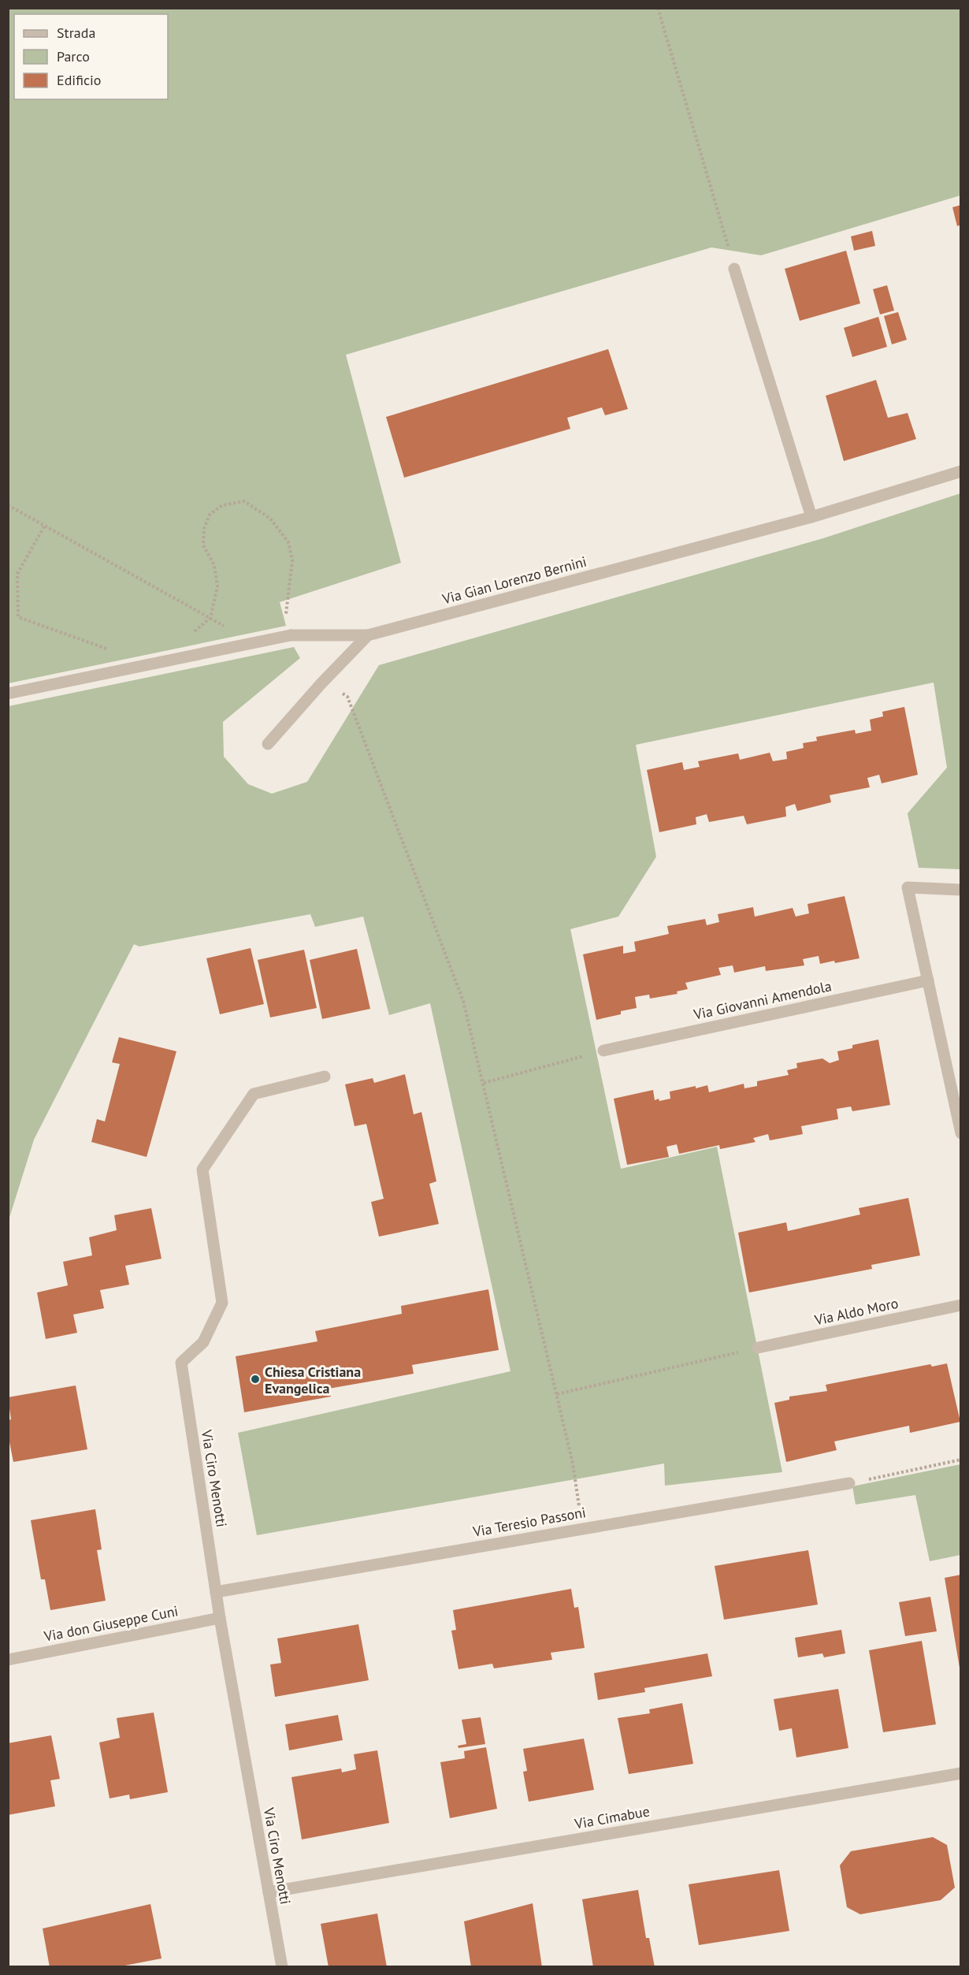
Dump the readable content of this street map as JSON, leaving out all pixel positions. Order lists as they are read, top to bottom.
{
  "streets": {
    "street": [
      "Via Gian Lorenzo Bernini",
      "Via Giovanni Amendola",
      "Via Aldo Moro",
      "Via Ciro Menotti",
      "Via Teresio Passoni",
      "Via don Giuseppe Cuni",
      "Via Cimabue"
    ]
  },
  "crossings": [
    ["Via Ciro Menotti", "Via Teresio Passoni"],
    ["Via Ciro Menotti", "Via don Giuseppe Cuni"],
    ["Via Ciro Menotti", "Via Cimabue"]
  ],
  "places": ["Chiesa Cristiana Evangelica"],
  "legend": ["Strada", "Parco", "Edificio"]
}
